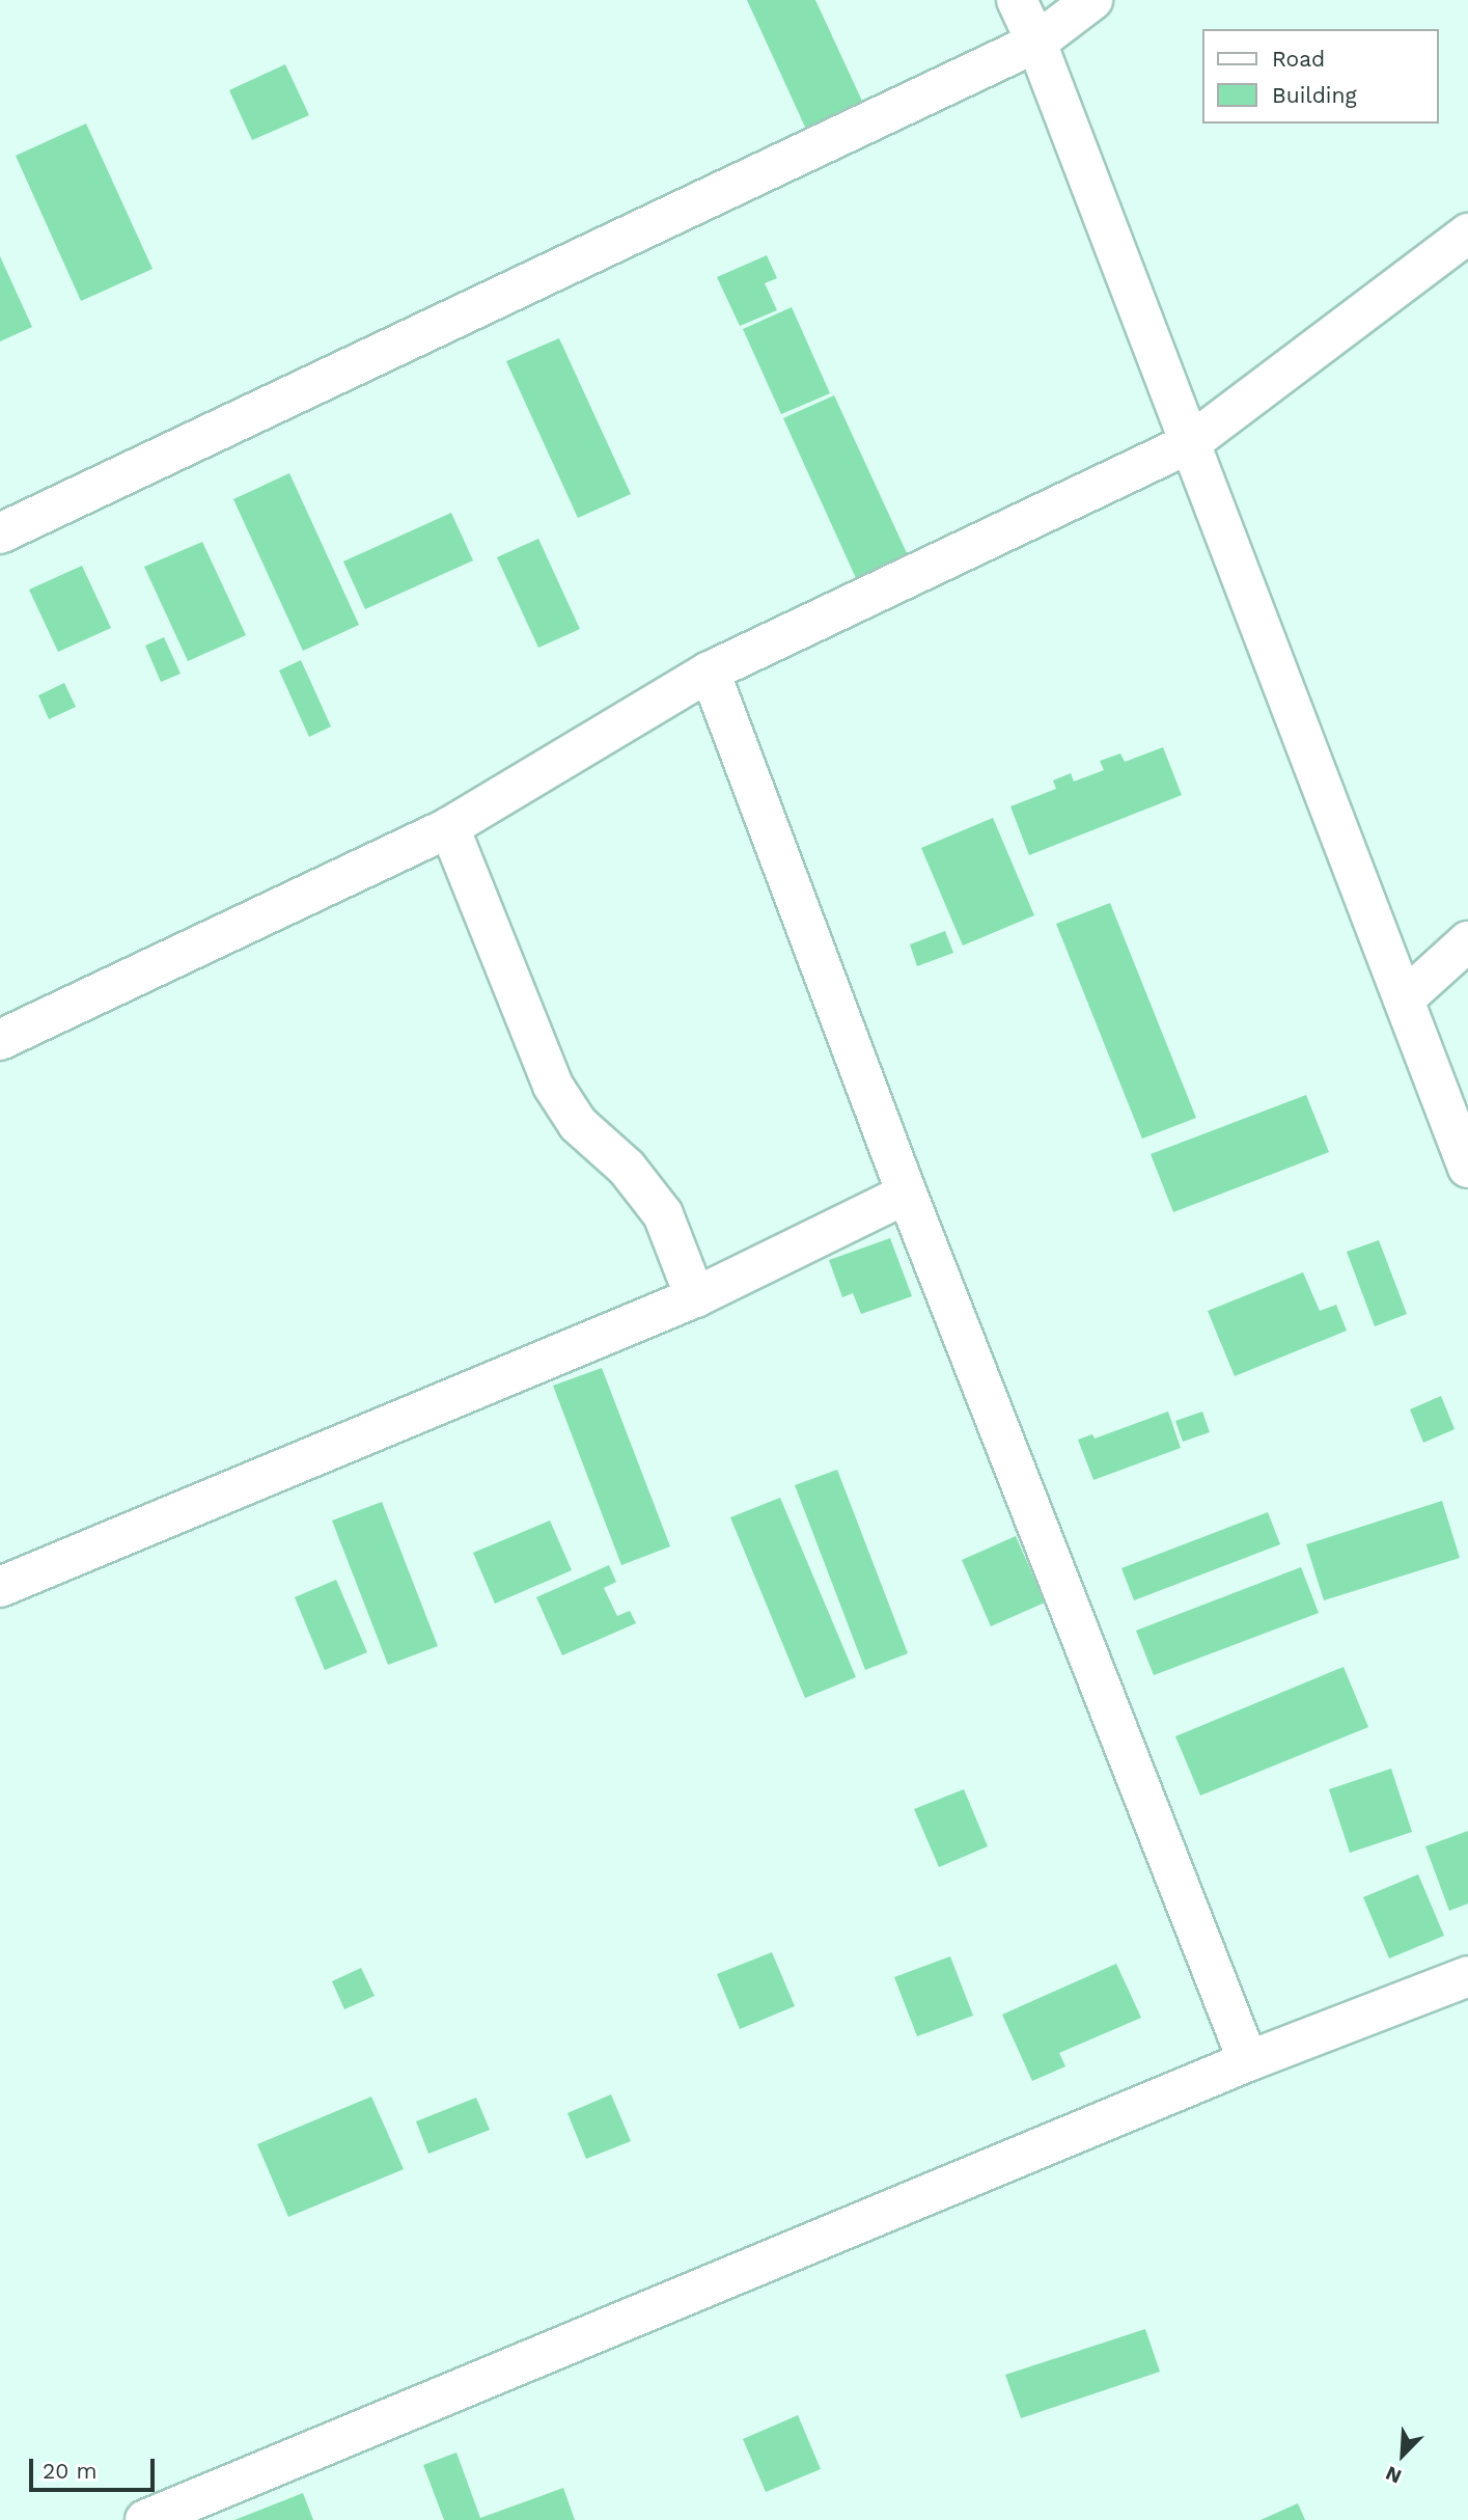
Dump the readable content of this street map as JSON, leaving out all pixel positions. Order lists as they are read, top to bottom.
{
  "legend": ["Road", "Building"],
  "scale_bar": "20 m",
  "north": "bottom left"
}
